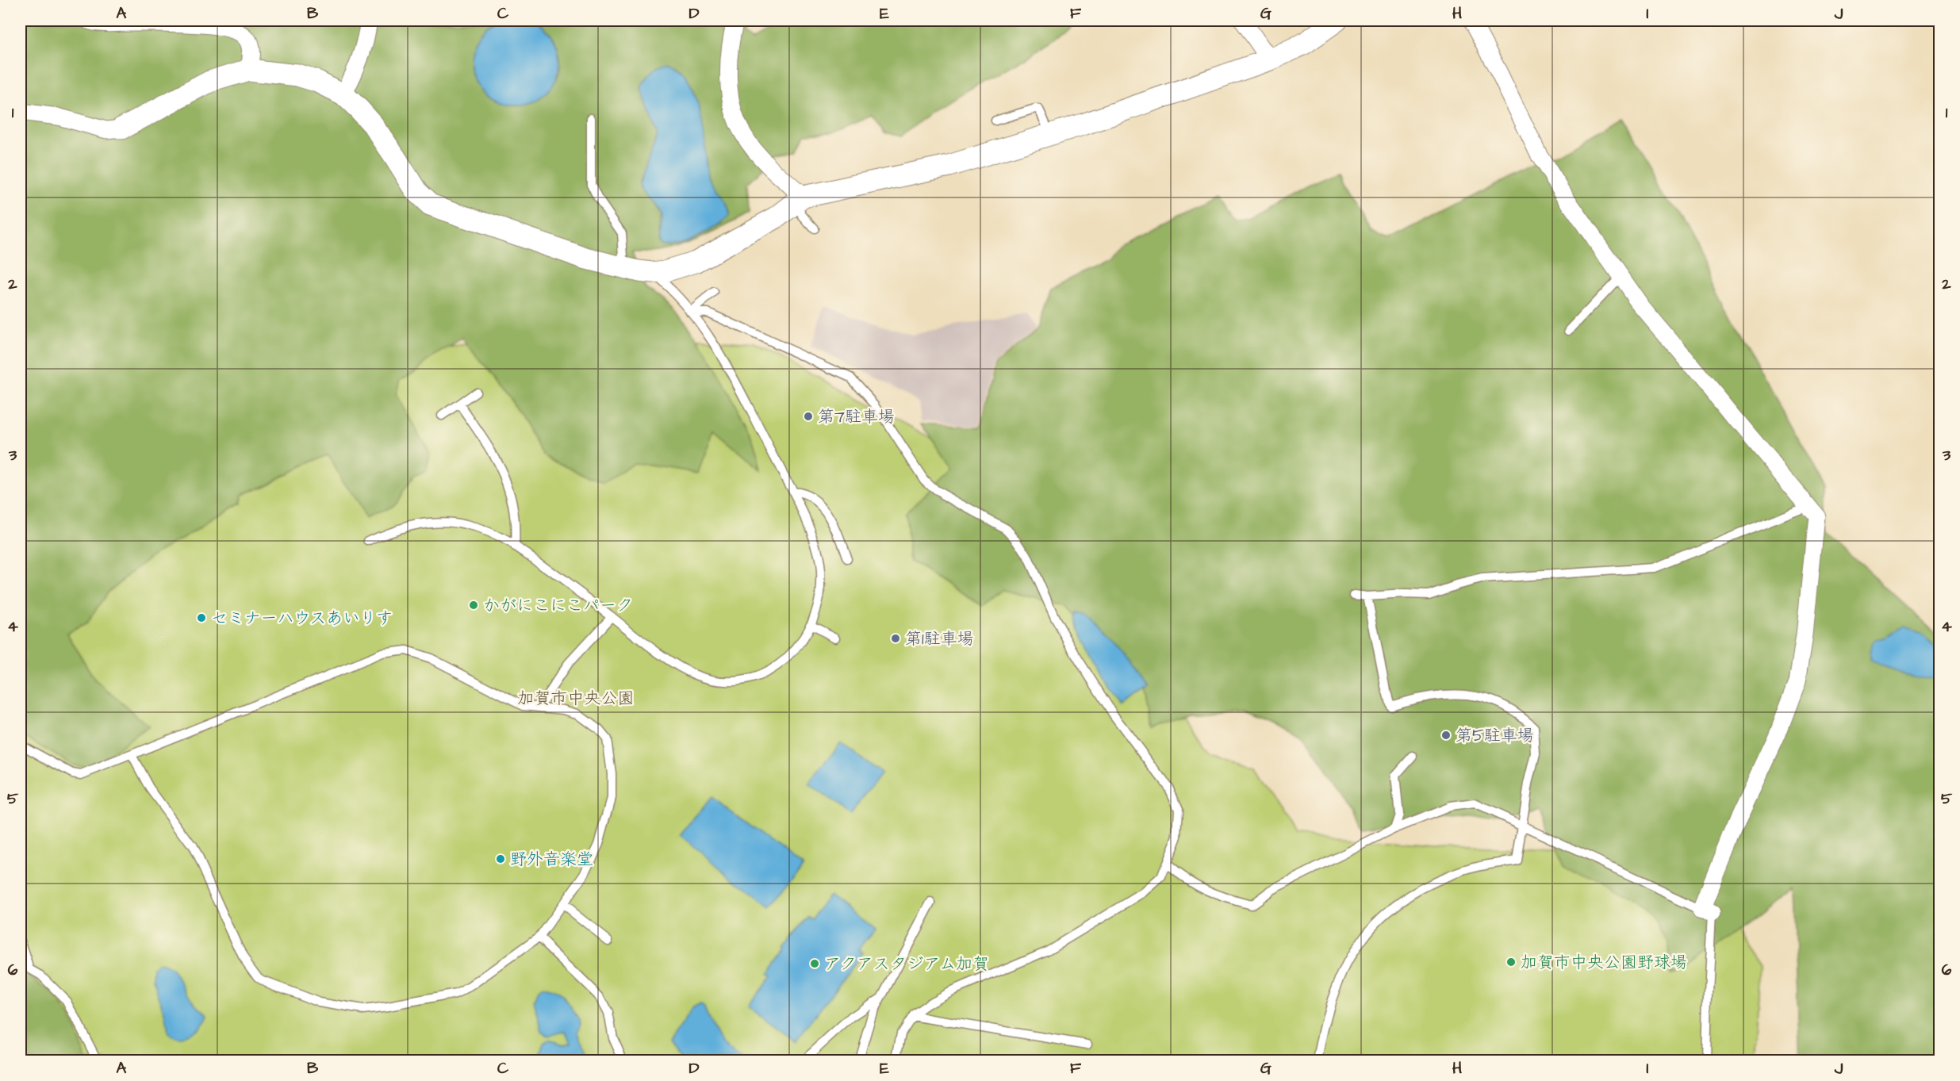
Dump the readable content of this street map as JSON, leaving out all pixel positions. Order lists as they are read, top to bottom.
{
  "parks": ["加賀市中央公園"],
  "places": [
    "第7駐車場",
    "かがにこにこパーク",
    "セミナーハウスあいりす",
    "第1駐車場",
    "第5駐車場",
    "野外音楽堂",
    "加賀市中央公園野球場",
    "アクアスタジアム加賀"
  ],
  "grid": {
    "columns": [
      "A",
      "B",
      "C",
      "D",
      "E",
      "F",
      "G",
      "H",
      "I",
      "J"
    ],
    "rows": [
      "1",
      "2",
      "3",
      "4",
      "5",
      "6"
    ]
  }
}
